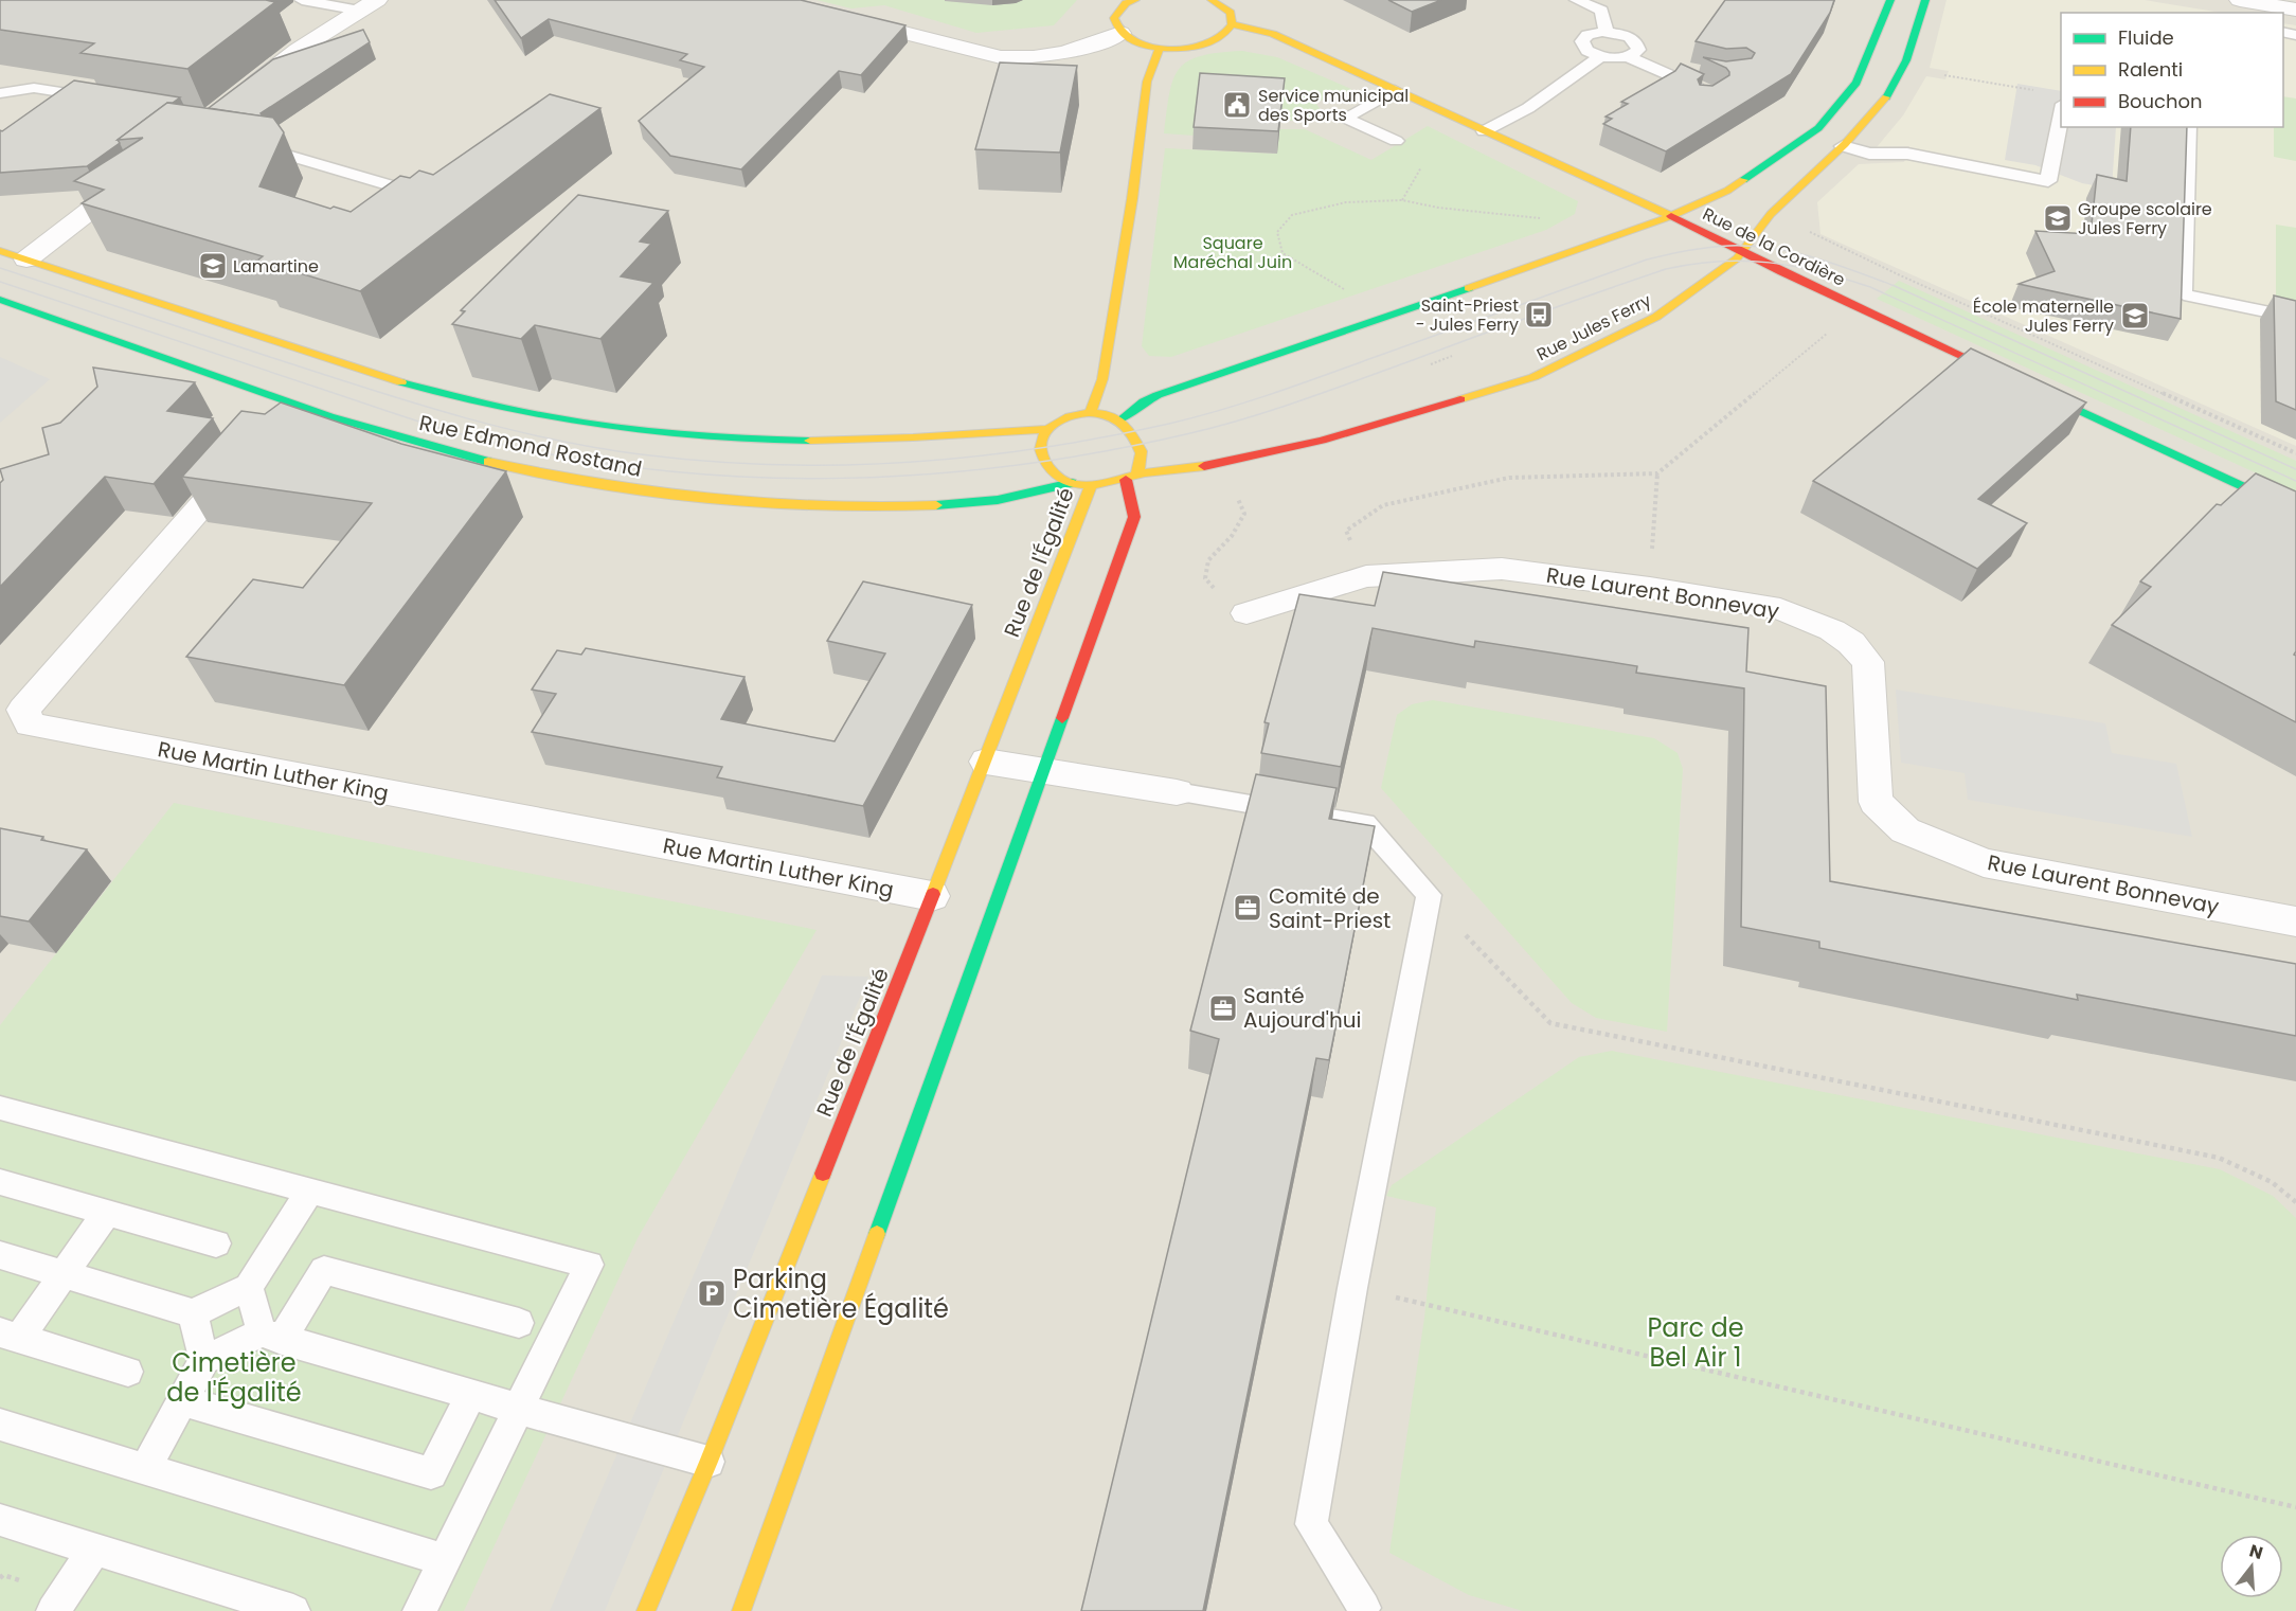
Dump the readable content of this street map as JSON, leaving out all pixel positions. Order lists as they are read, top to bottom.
{
  "streets": {
    "main road": [
      "Rue de la Cordière",
      "Rue Jules Ferry",
      "Rue Edmond Rostand",
      "Rue de l'Égalité"
    ],
    "street": ["Rue Laurent Bonnevay", "Rue Martin Luther King"]
  },
  "crossings": [
    ["Rue de la Cordière", "Rue Jules Ferry"],
    ["Rue Jules Ferry", "Rue Edmond Rostand"],
    ["Rue Jules Ferry", "Rue de l'Égalité"],
    ["Rue Edmond Rostand", "Rue de l'Égalité"],
    ["Rue Edmond Rostand", "Rue Martin Luther King"],
    ["Rue de l'Égalité", "Rue Martin Luther King"]
  ],
  "parks": ["Square Maréchal Juin", "Parc de Bel Air 1", "Cimetière de l'Égalité"],
  "places": {
    "public building": ["Service municipal des Sports"],
    "school or university": ["Groupe scolaire Jules Ferry", "Lamartine", "École maternelle Jules Ferry"],
    "bus stop": ["Saint-Priest - Jules Ferry"],
    "office": ["Comité de Saint-Priest", "Santé Aujourd'hui"],
    "parking": ["Parking Cimetière Égalité"]
  },
  "legend": ["Fluide", "Ralenti", "Bouchon"],
  "north": "top"
}
